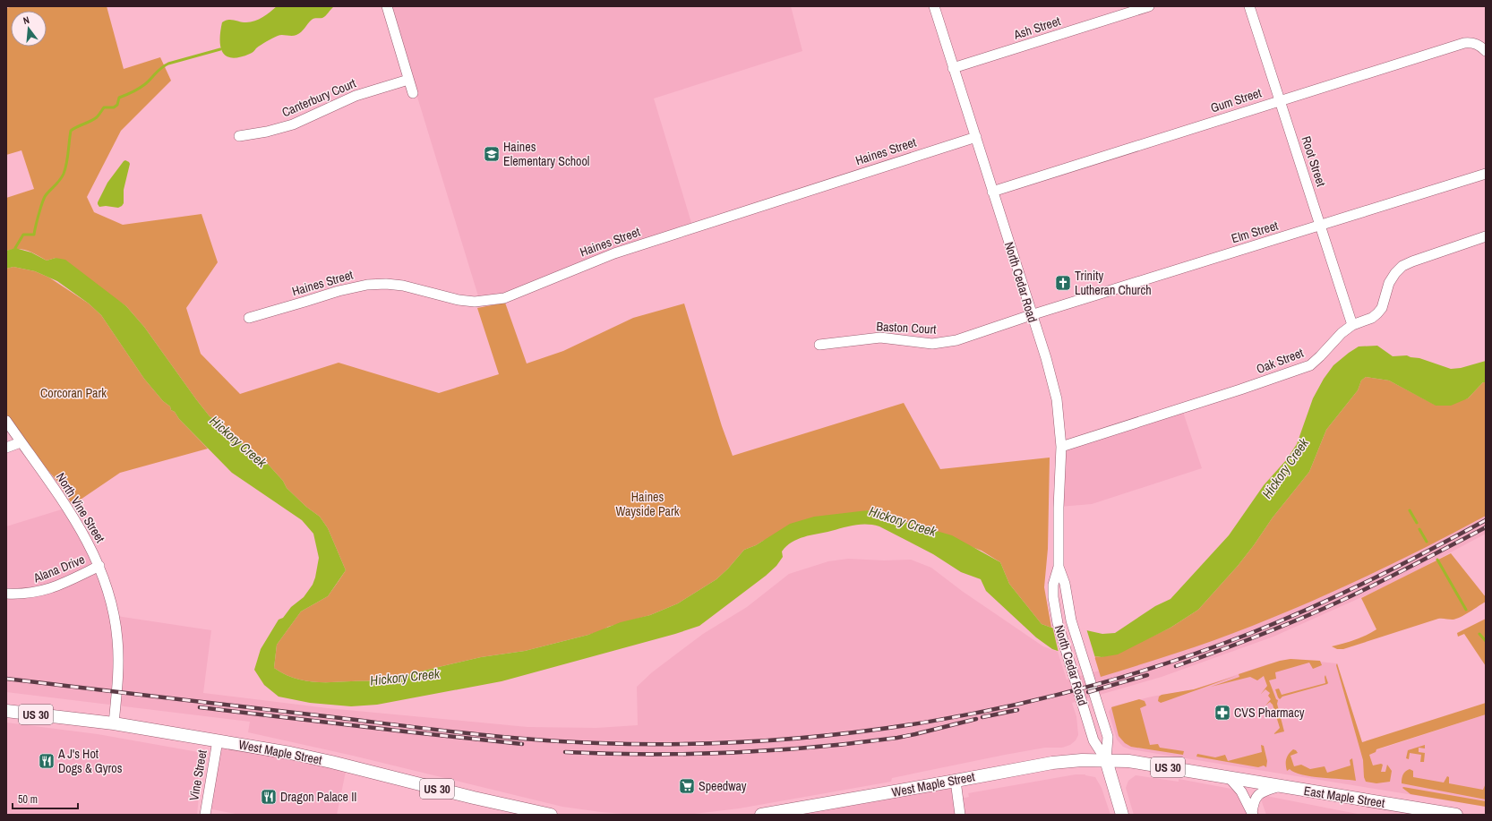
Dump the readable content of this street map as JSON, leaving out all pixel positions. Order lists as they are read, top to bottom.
{
  "streets": {
    "main road": [
      "North Cedar Road",
      "US 30",
      "West Maple Street",
      "East Maple Street"
    ],
    "street": [
      "Ash Street",
      "Canterbury Court",
      "Gum Street",
      "Haines Street",
      "Root Street",
      "Elm Street",
      "Baston Court",
      "Oak Street",
      "North Vine Street",
      "Alana Drive",
      "Vine Street"
    ]
  },
  "crossings": [
    ["Ash Street", "North Cedar Road"],
    ["Gum Street", "Root Street"],
    ["Gum Street", "North Cedar Road"],
    ["Haines Street", "North Cedar Road"],
    ["Root Street", "Elm Street"],
    ["Root Street", "Oak Street"],
    ["Elm Street", "North Cedar Road"],
    ["Elm Street", "Baston Court"],
    ["North Cedar Road", "Baston Court"],
    ["North Cedar Road", "Oak Street"],
    ["North Cedar Road", "US 30"],
    ["North Cedar Road", "West Maple Street"],
    ["North Vine Street", "Alana Drive"],
    ["North Vine Street", "West Maple Street"],
    ["US 30", "West Maple Street"],
    ["US 30", "East Maple Street"],
    ["West Maple Street", "Vine Street"]
  ],
  "water": ["Hickory Creek"],
  "parks": ["Corcoran Park", "Haines Wayside Park"],
  "places": {
    "school or university": ["Haines Elementary School"],
    "church": ["Trinity Lutheran Church"],
    "pharmacy": ["CVS Pharmacy"],
    "restaurant": ["A J's Hot Dogs & Gyros", "Dragon Palace II"],
    "supermarket": ["Speedway"]
  },
  "scale_bar": "50 m",
  "north": "top"
}
